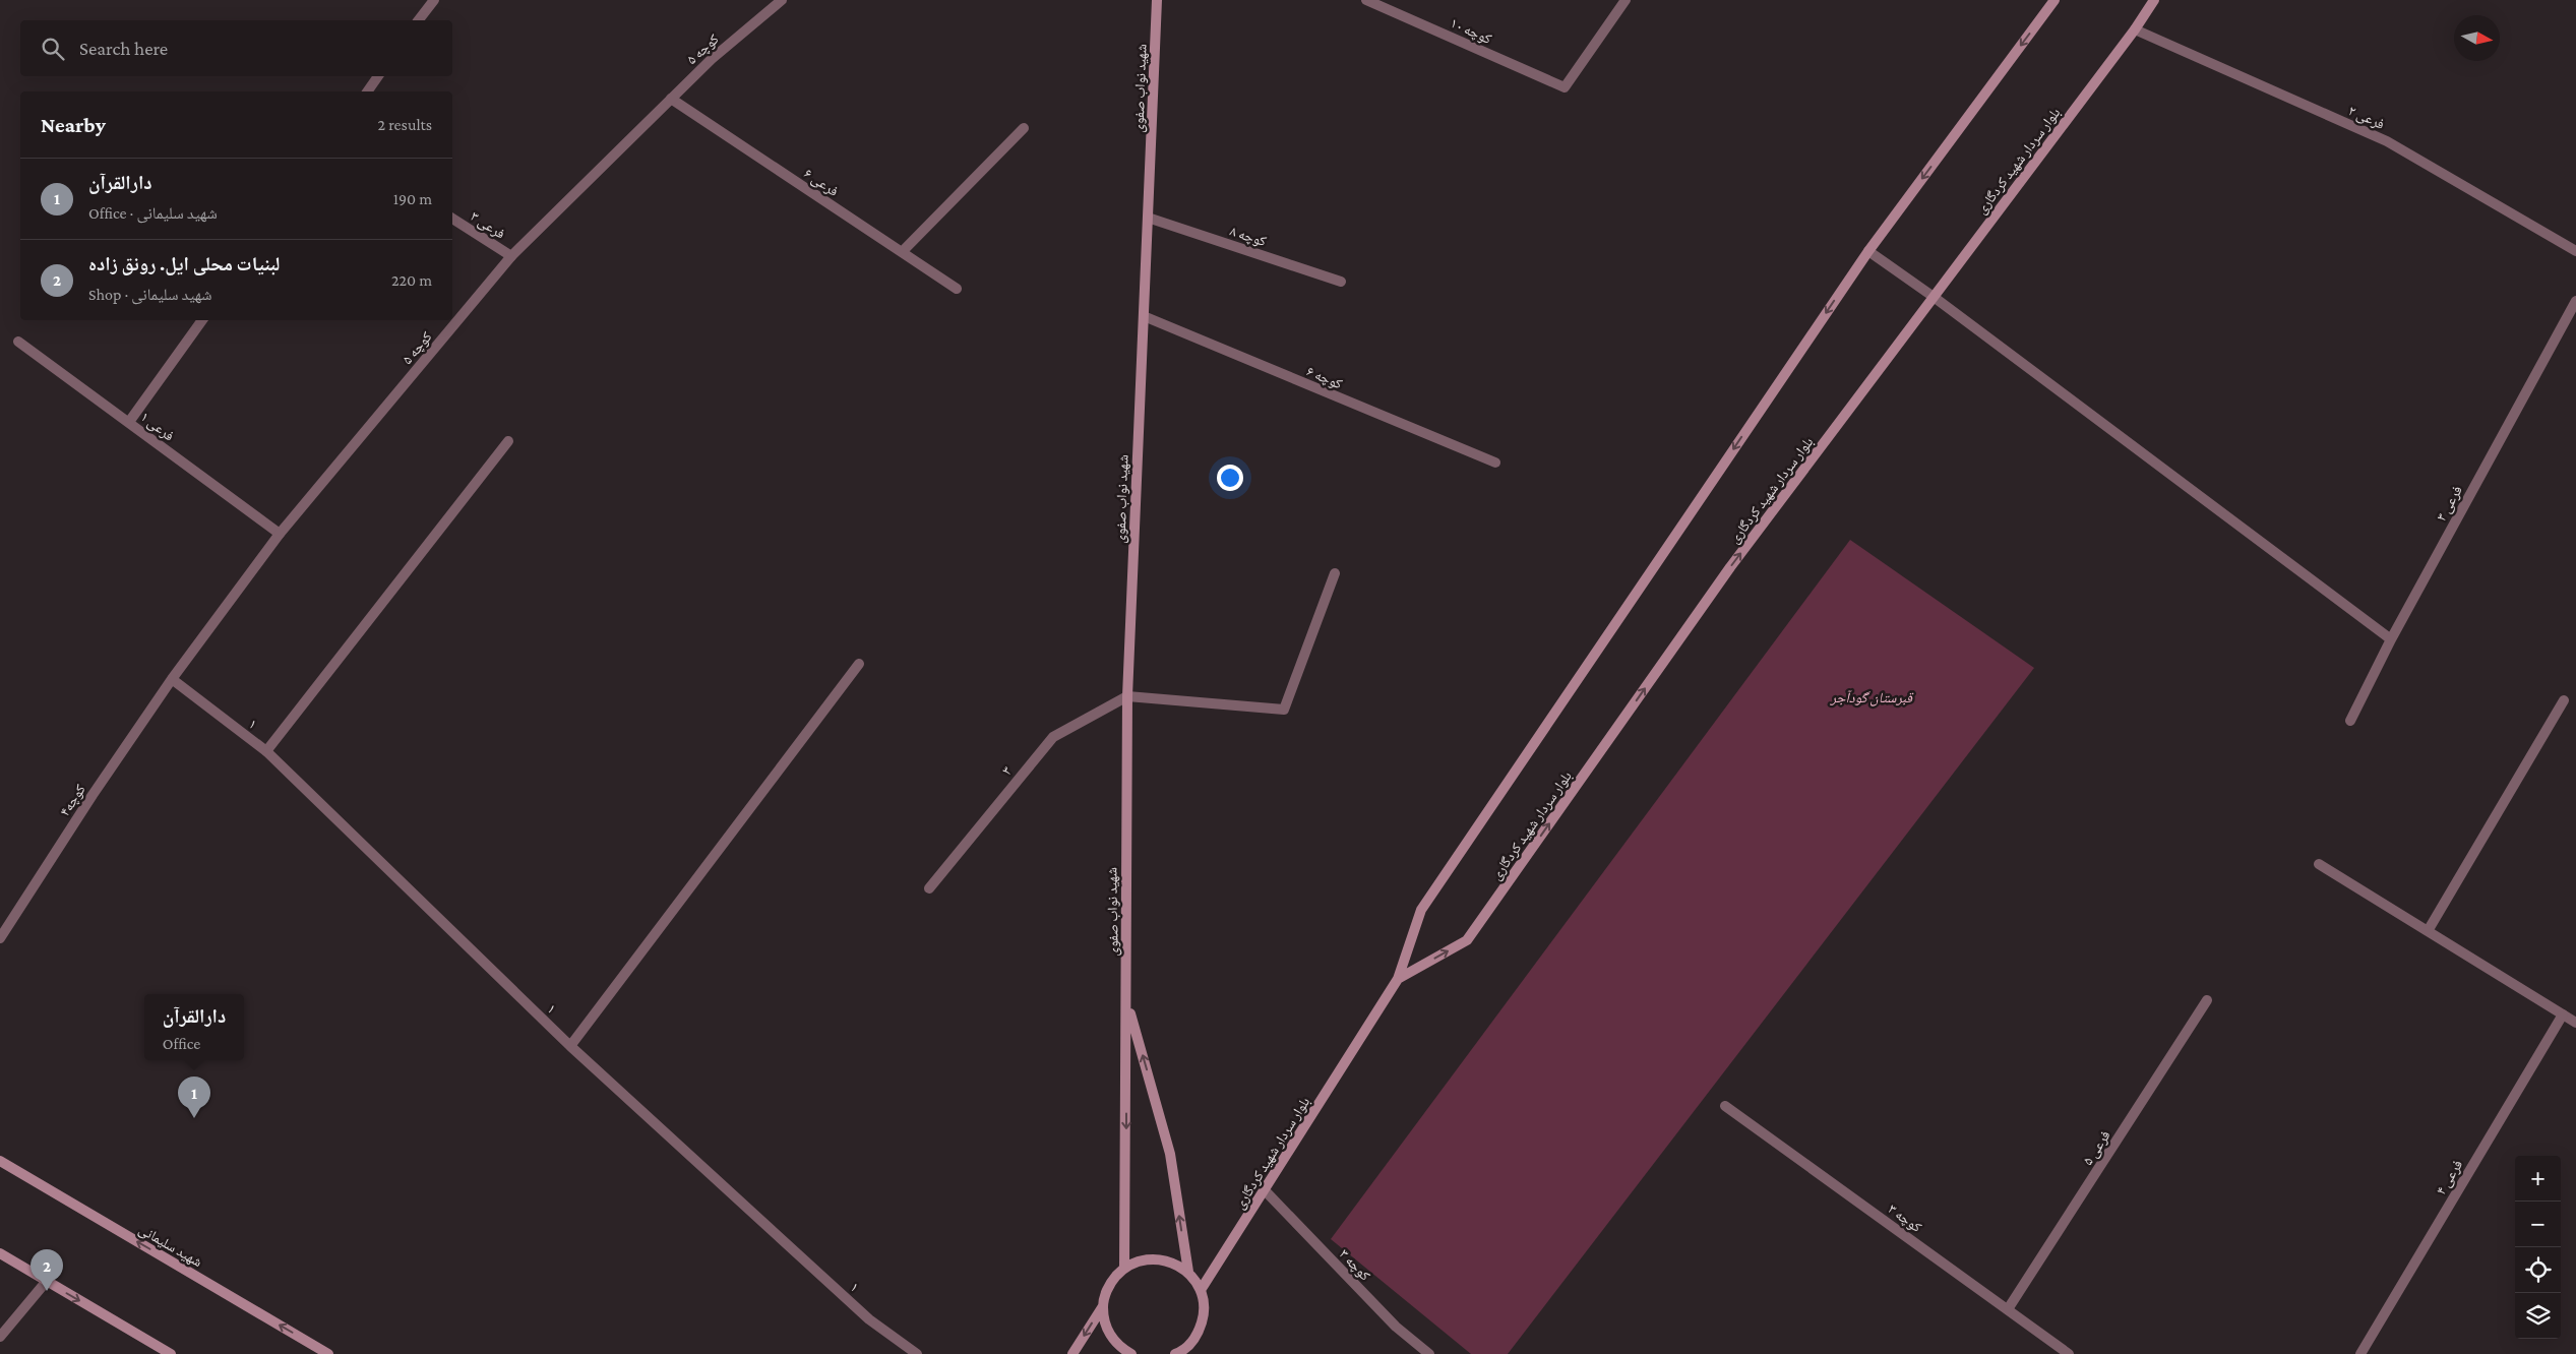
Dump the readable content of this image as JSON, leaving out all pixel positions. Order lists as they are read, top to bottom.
{
  "streets": {
    "street": [
      "کوچه ۱۰",
      "کوچه ۵",
      "شهید نواب صفوی",
      "فرعی ۲",
      "بلوار سردار شهید کردگاری",
      "فرعی ۶",
      "فرعی ۳",
      "کوچه ۸",
      "کوچه ۶",
      "فرعی ۱",
      "۱",
      "۳",
      "کوچه۴",
      "فرعی ۵",
      "فرعی ۴",
      "کوچه ۳",
      "شهید سلیمانی"
    ]
  },
  "crossings": [
    ["کوچه ۵", "فرعی ۶"],
    ["کوچه ۵", "فرعی ۳"],
    ["کوچه ۵", "فرعی ۱"],
    ["کوچه ۵", "۱"],
    ["کوچه ۵", "کوچه۴"],
    ["شهید نواب صفوی", "کوچه ۸"],
    ["شهید نواب صفوی", "کوچه ۶"],
    ["شهید نواب صفوی", "۳"],
    ["فرعی ۲", "بلوار سردار شهید کردگاری"],
    ["بلوار سردار شهید کردگاری", "کوچه ۳"],
    ["۱", "کوچه۴"],
    ["فرعی ۵", "کوچه ۳"]
  ],
  "parks": ["قبرستان گودآجر"],
  "north": "right",
  "page": {
    "search": "Search here",
    "heading": ["Nearby", "2 results"],
    "list": [
      {
        "mark": "1",
        "name": "دارالقرآن",
        "note": "Office · شهید سلیمانی",
        "value": "190 m"
      },
      {
        "mark": "2",
        "name": "لبنیات محلی ایل. رونق زاده",
        "note": "Shop · شهید سلیمانی",
        "value": "220 m"
      }
    ],
    "popup": ["دارالقرآن", "Office"],
    "pins": ["1", "2"],
    "map_buttons": ["+", "−"]
  }
}
